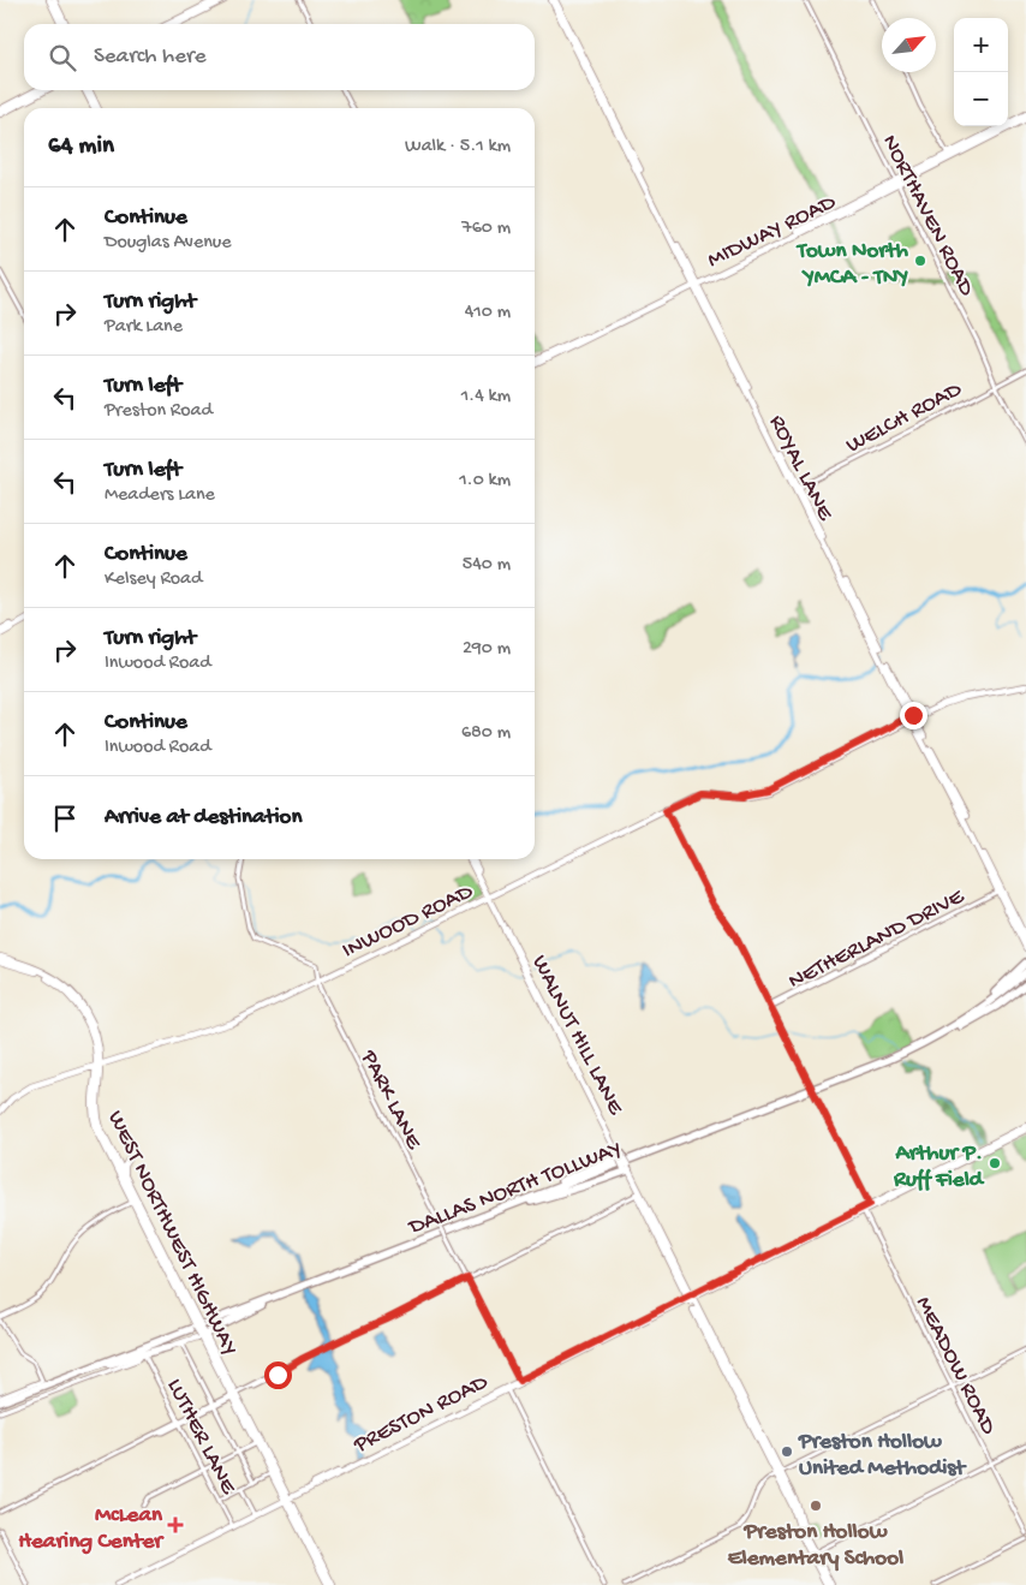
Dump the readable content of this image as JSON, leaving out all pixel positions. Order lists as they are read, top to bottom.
{
  "streets": {
    "highway": ["DALLAS NORTH TOLLWAY"],
    "main road": [
      "MIDWAY ROAD",
      "ROYAL LANE",
      "INWOOD ROAD",
      "WALNUT HILL LANE",
      "WEST NORTHWEST HIGHWAY",
      "PRESTON ROAD"
    ],
    "street": [
      "NORTHAVEN ROAD",
      "WELCH ROAD",
      "NETHERLAND DRIVE",
      "PARK LANE",
      "MEADOW ROAD",
      "LUTHER LANE"
    ]
  },
  "crossings": [
    ["NORTHAVEN ROAD", "MIDWAY ROAD"],
    ["NORTHAVEN ROAD", "WELCH ROAD"],
    ["MIDWAY ROAD", "ROYAL LANE"],
    ["WELCH ROAD", "ROYAL LANE"],
    ["ROYAL LANE", "INWOOD ROAD"],
    ["ROYAL LANE", "NETHERLAND DRIVE"],
    ["INWOOD ROAD", "WALNUT HILL LANE"],
    ["INWOOD ROAD", "PARK LANE"],
    ["INWOOD ROAD", "WEST NORTHWEST HIGHWAY"],
    ["WALNUT HILL LANE", "PRESTON ROAD"],
    ["PARK LANE", "PRESTON ROAD"],
    ["WEST NORTHWEST HIGHWAY", "PRESTON ROAD"],
    ["MEADOW ROAD", "PRESTON ROAD"],
    ["PRESTON ROAD", "LUTHER LANE"]
  ],
  "places": {
    "other": [
      "Town North YMCA - TNY",
      "Arthur P. Ruff Field",
      "Preston Hollow United Methodist",
      "Preston Hollow Elementary School"
    ],
    "health": ["McLean Hearing Center"]
  },
  "north": "top right",
  "page": {
    "map_buttons": ["+", "−"],
    "search": "Search here",
    "heading": ["64 min", "Walk · 5.1 km"],
    "list": [
      ["Continue", "Douglas Avenue", "760 m"],
      ["Turn right", "Park Lane", "410 m"],
      ["Turn left", "Preston Road", "1.4 km"],
      ["Turn left", "Meaders Lane", "1.0 km"],
      ["Continue", "Kelsey Road", "540 m"],
      ["Turn right", "Inwood Road", "290 m"],
      ["Continue", "Inwood Road", "680 m"],
      "Arrive at destination"
    ]
  }
}
